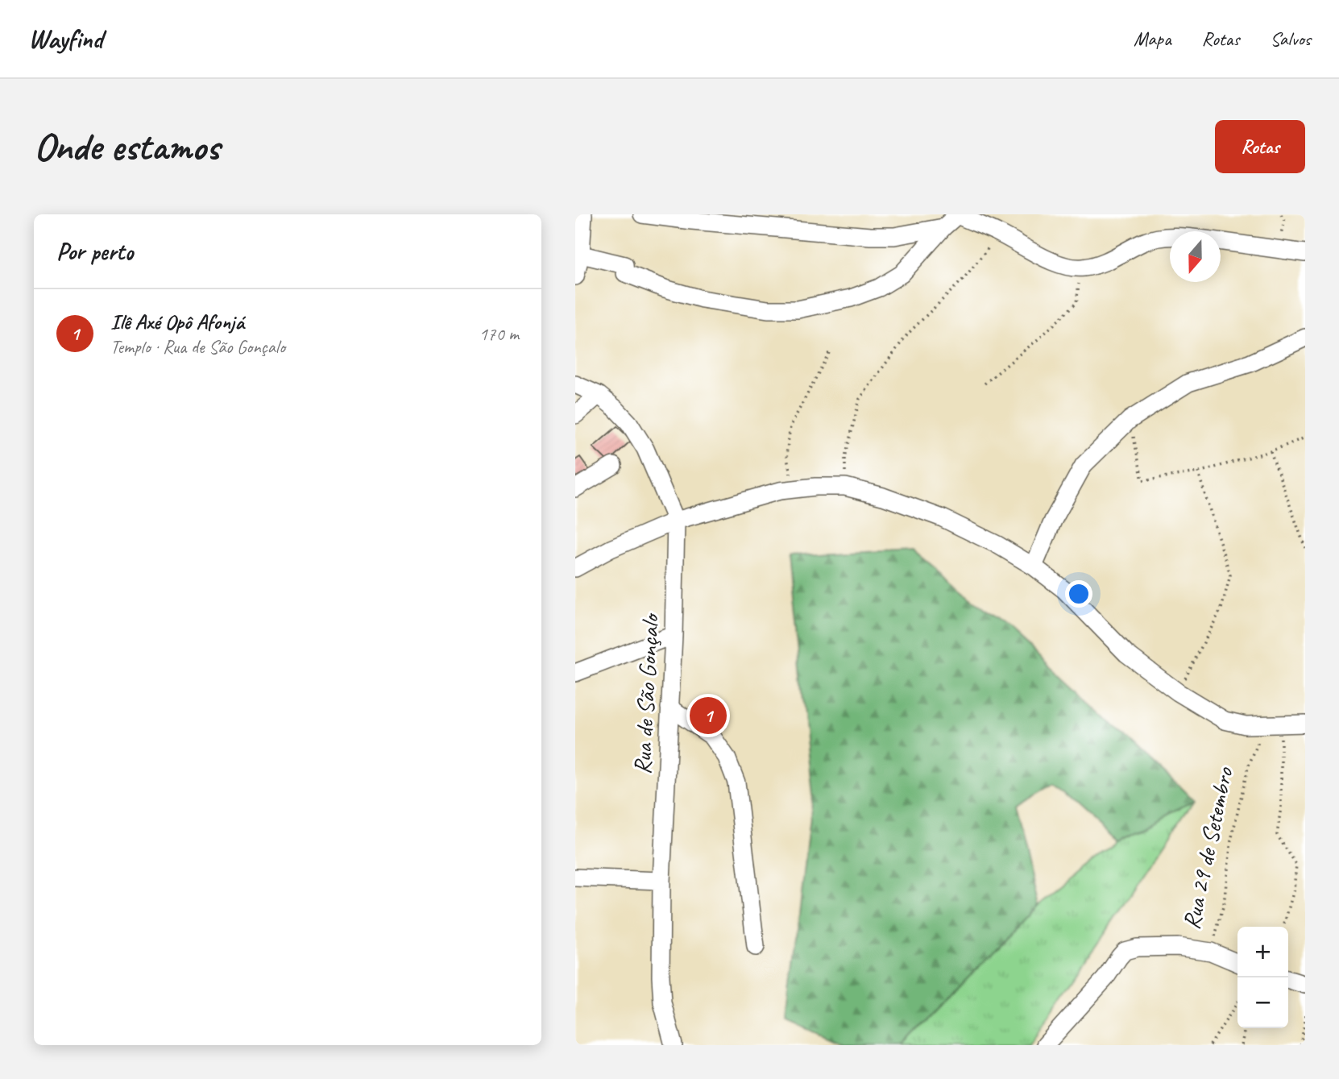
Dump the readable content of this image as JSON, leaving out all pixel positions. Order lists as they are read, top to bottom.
{
  "streets": {
    "street": ["Rua de São Gonçalo", "Rua 29 de Setembro"]
  },
  "north": "bottom",
  "page": {
    "header": "Wayfind",
    "nav": ["Mapa", "Rotas", "Salvos"],
    "buttons": "Rotas",
    "title": "Onde estamos",
    "heading": "Por perto",
    "list": [
      {
        "mark": "1",
        "name": "Ilê Axé Opô Afonjá",
        "note": "Templo · Rua de São Gonçalo",
        "value": "170 m"
      }
    ],
    "pins": "1",
    "map_buttons": ["+", "−"]
  }
}
